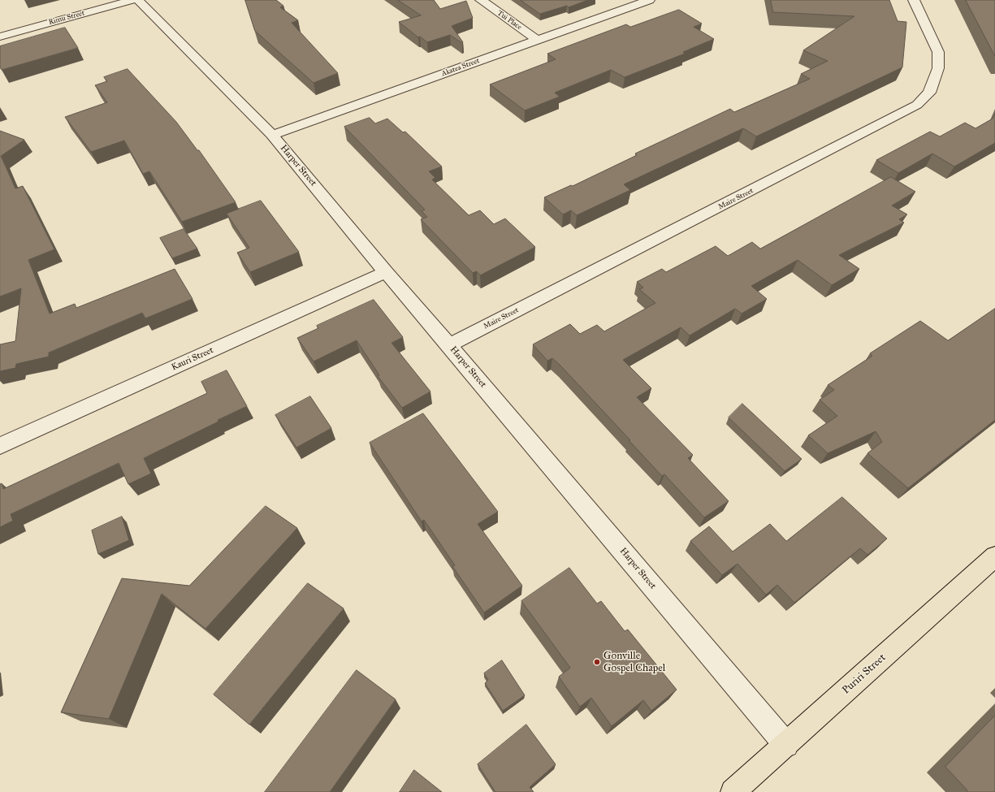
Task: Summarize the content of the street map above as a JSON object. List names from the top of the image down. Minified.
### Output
{"streets":{"main road":["Puriri Street"],"street":["Rimu Street","Tui Place","Akatea Street","Harper Street","Maire Street","Kauri Street"]},"crossings":[["Tui Place","Akatea Street"],["Akatea Street","Harper Street"],["Harper Street","Maire Street"],["Harper Street","Kauri Street"],["Harper Street","Puriri Street"]],"places":["Gonville Gospel Chapel"]}
